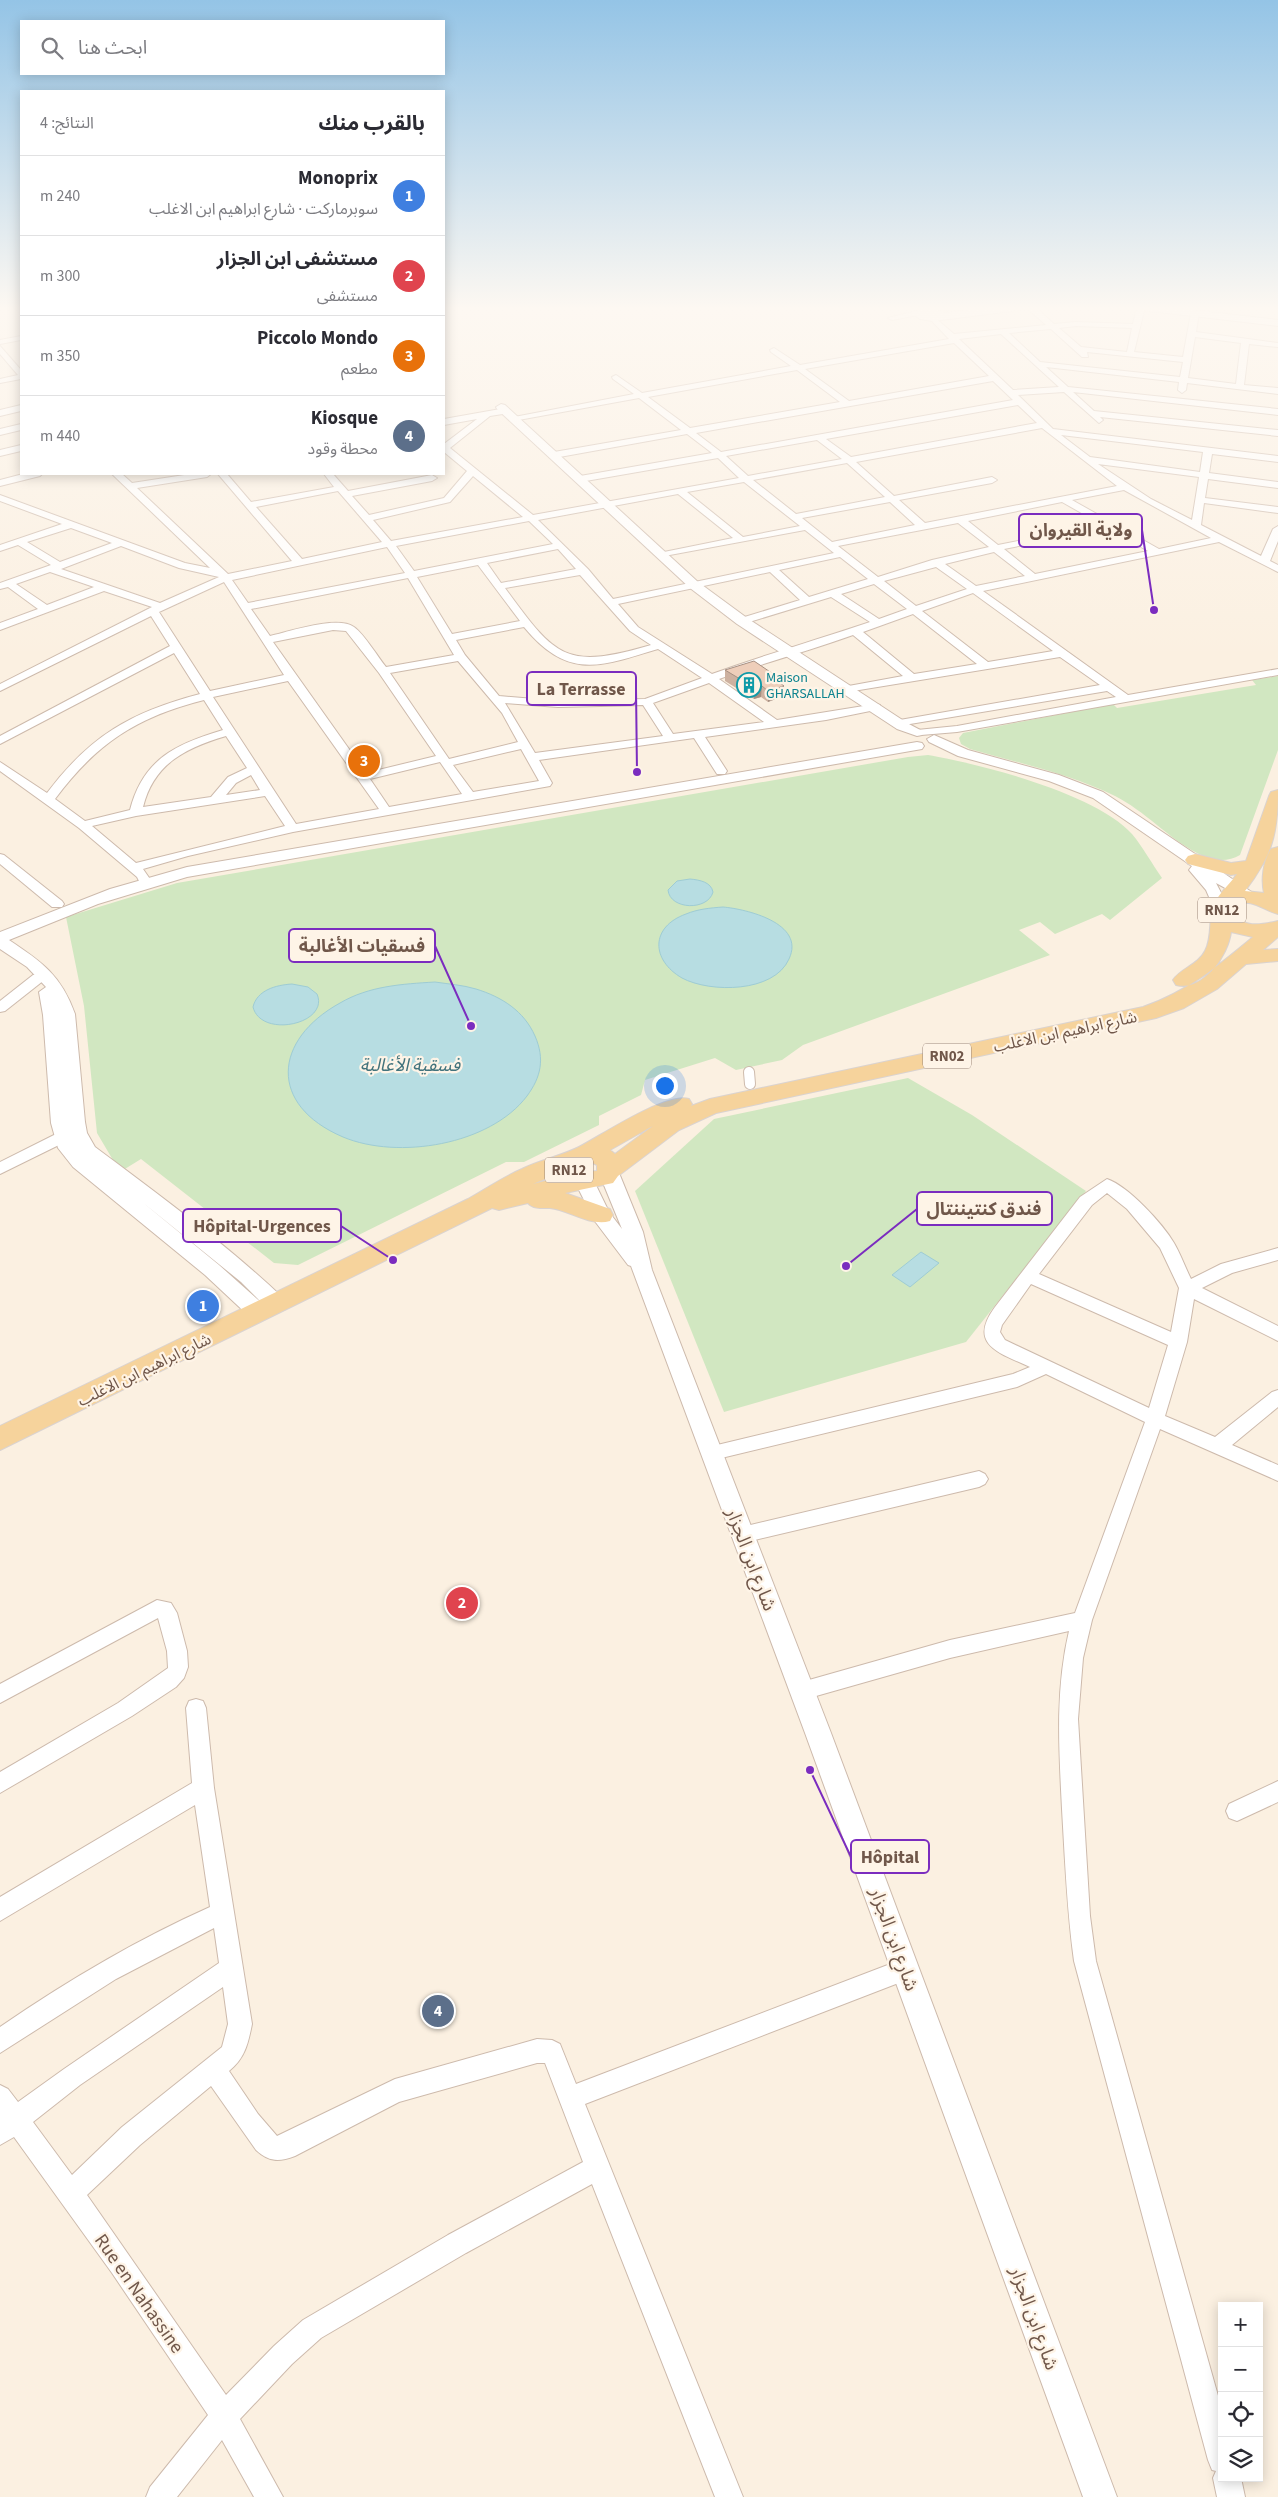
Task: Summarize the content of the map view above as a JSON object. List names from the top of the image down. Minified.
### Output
{"streets":{"main road":["RN12","شارع ابراهيم ابن الاغلب","RN02"],"street":["شارع ابن الجزار","Rue en Nahassine"]},"crossings":[["RN12","شارع ابراهيم ابن الاغلب"],["RN12","شارع ابن الجزار"],["شارع ابراهيم ابن الاغلب","شارع ابن الجزار"]],"water":["فسقية الأغالبة"],"places":{"other":["ولاية القيروان","La Terrasse","فسقيات الأغالبة","Hôpital-Urgences","فندق كنتيننتال","Hôpital"],"building":["Maison GHARSALLAH"]},"page":{"search":"ابحث هنا","heading":["بالقرب منك","النتائج: 4"],"list":[{"mark":"1","name":"Monoprix","note":"سوبرماركت · شارع ابراهيم ابن الاغلب","value":"240 m"},{"mark":"2","name":"مستشفى ابن الجزار","note":"مستشفى","value":"300 m"},{"mark":"3","name":"Piccolo Mondo","note":"مطعم","value":"350 m"},{"mark":"4","name":"Kiosque","note":"محطة وقود","value":"440 m"}],"pins":["3","1","2","4"],"map_buttons":["+","−"]}}
